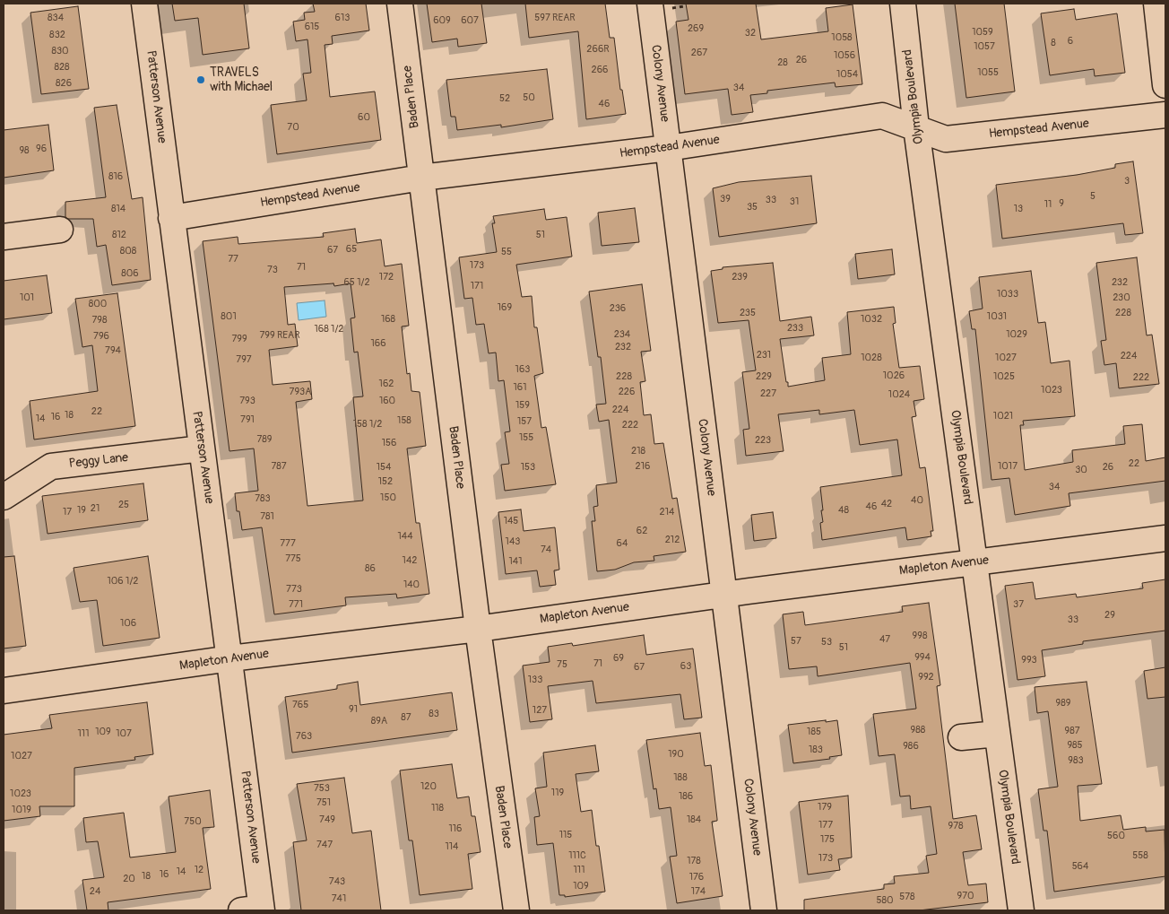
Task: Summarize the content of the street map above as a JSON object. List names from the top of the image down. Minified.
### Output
{"streets":{"street":["Colony Avenue","Patterson Avenue","Baden Place","Olympia Boulevard","Hempstead Avenue","Peggy Lane","Mapleton Avenue"]},"crossings":[["Colony Avenue","Hempstead Avenue"],["Colony Avenue","Mapleton Avenue"],["Patterson Avenue","Hempstead Avenue"],["Patterson Avenue","Peggy Lane"],["Patterson Avenue","Mapleton Avenue"],["Baden Place","Hempstead Avenue"],["Baden Place","Mapleton Avenue"],["Olympia Boulevard","Hempstead Avenue"],["Olympia Boulevard","Mapleton Avenue"]],"places":["TRAVELS with Michael"],"house_numbers":["834","613","597 REAR","609","607","615","269","1059","32","832","1058","6","8","1057","266R","830","267","1056","26","28","828","266","1055","1054","826","34","50","52","46","60","70","96","98","816","3","5","39","33","31","9","11","35","814","13","812","51","65","67","808","55","77","173","71","73","806","172","239","65 1/2","232","171","1033","101","230","800","169","236","235","228","801","1031","168","1032","798","233","168 1/2","234","1029","799 REAR","796","799","166","232","794","231","224","1028","1027","797","163","1026","228","229","1025","222","162","161","1023","793A","226","227","1024","793","160","159","224","22","18","1021","16","14","791","158","157","158 1/2","222","155","789","223","156","218","22","787","216","1017","154","153","26","30","152","34","150","783","40","42","25","46","21","19","48","17","214","781","145","62","144","212","143","777","64","74","775","142","141","86","106 1/2","140","773","771","37","29","33","106","998","47","57","53","51","994","69","993","71","75","63","67","992","133","989","765","91","127","83","87","89A","988","987","109","185","111","107","763","985","986","183","190","1027","983","188","120","753","119","1023","186","751","179","118","1019","749","184","750","177","978","116","115","560","175","747","114","111C","558","173","178","564","12","111","14","16","18","176","20","743","109","24","174","970","578","741","580"]}
